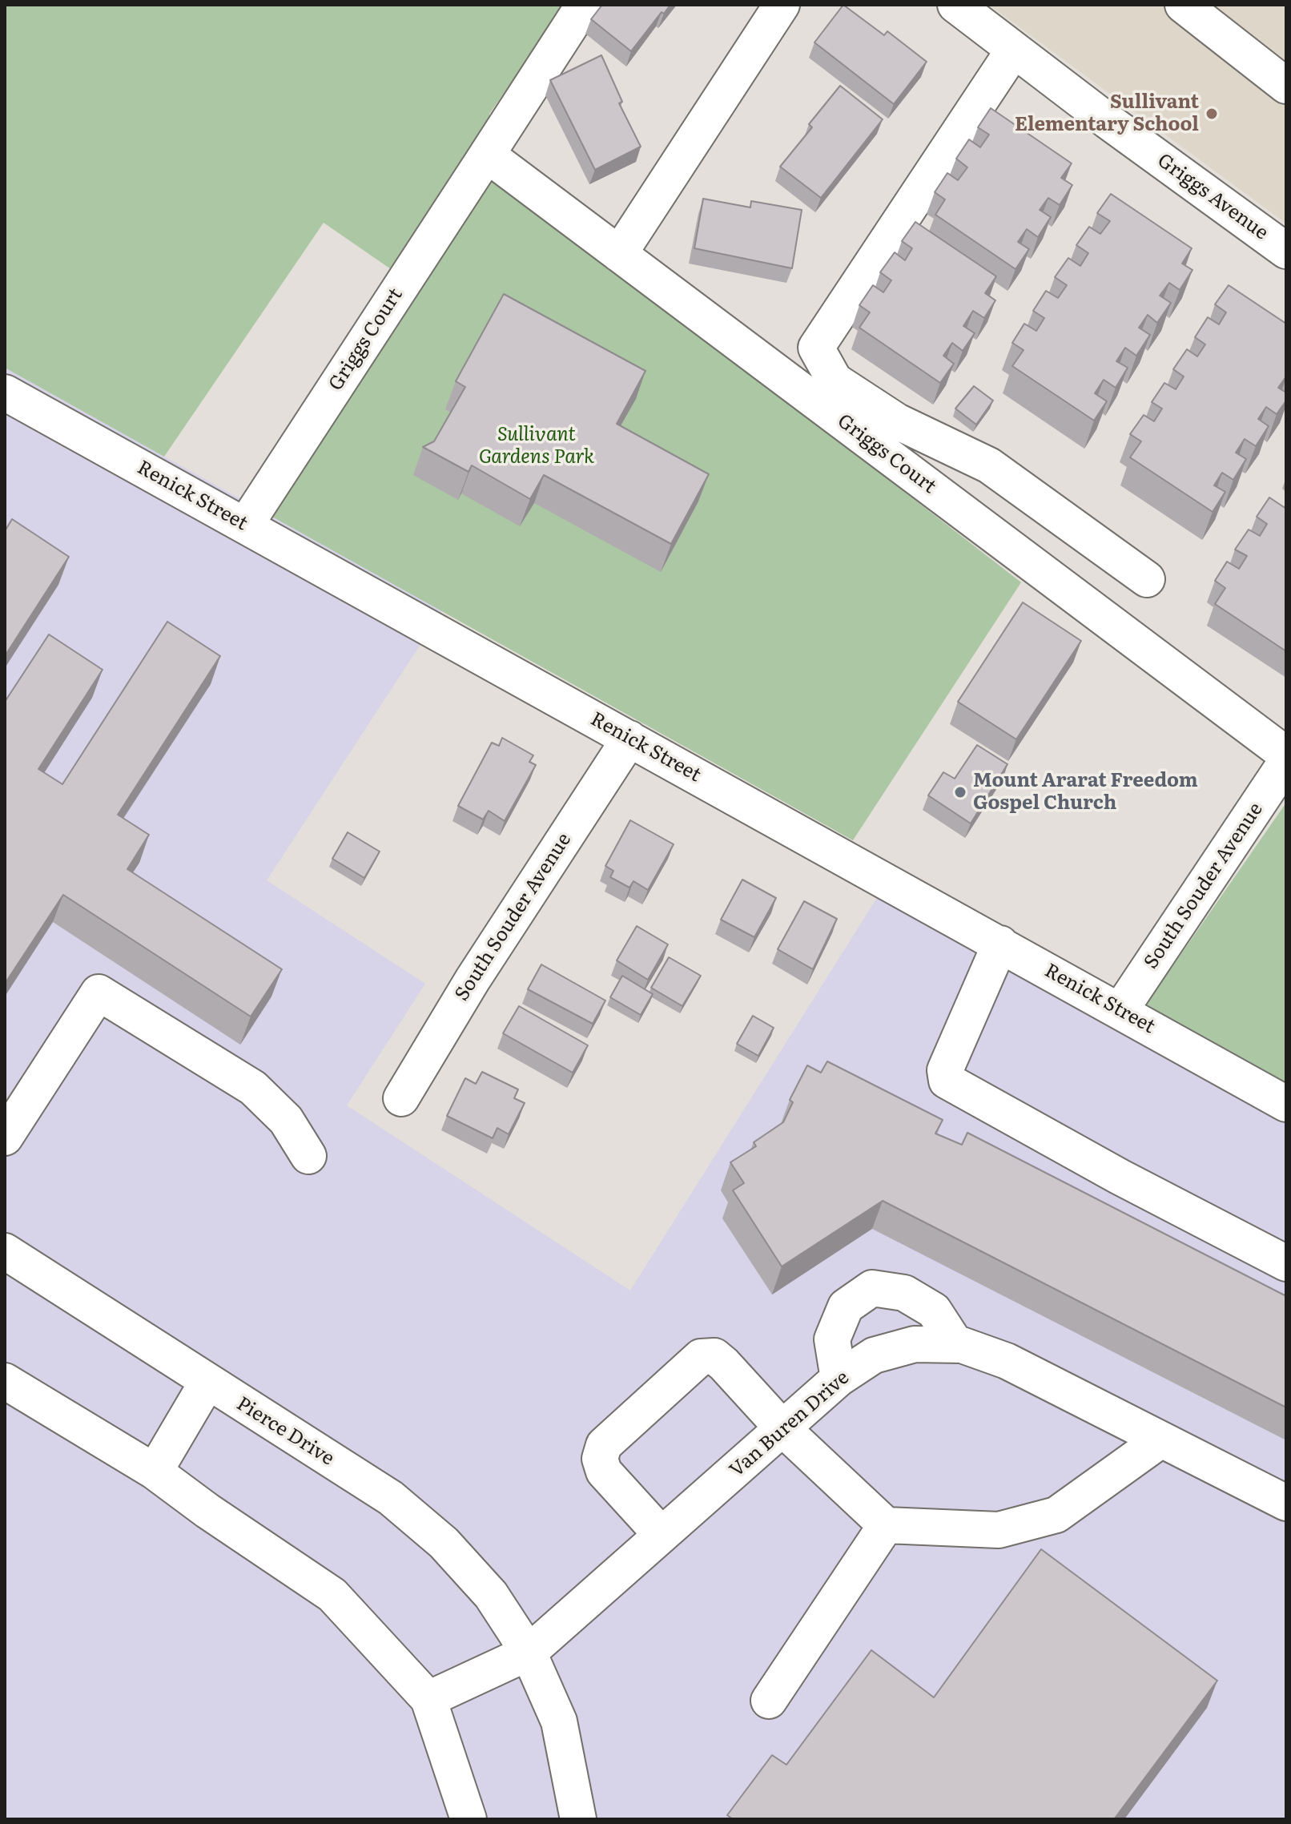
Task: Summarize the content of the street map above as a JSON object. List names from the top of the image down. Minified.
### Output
{"streets":{"street":["Griggs Avenue","Griggs Court","Renick Street","South Souder Avenue","Van Buren Drive","Pierce Drive"]},"crossings":[["Griggs Court","Renick Street"],["Renick Street","South Souder Avenue"],["Van Buren Drive","Pierce Drive"]],"parks":["Sullivant Gardens Park"],"places":["Sullivant Elementary School","Mount Ararat Freedom Gospel Church"]}
